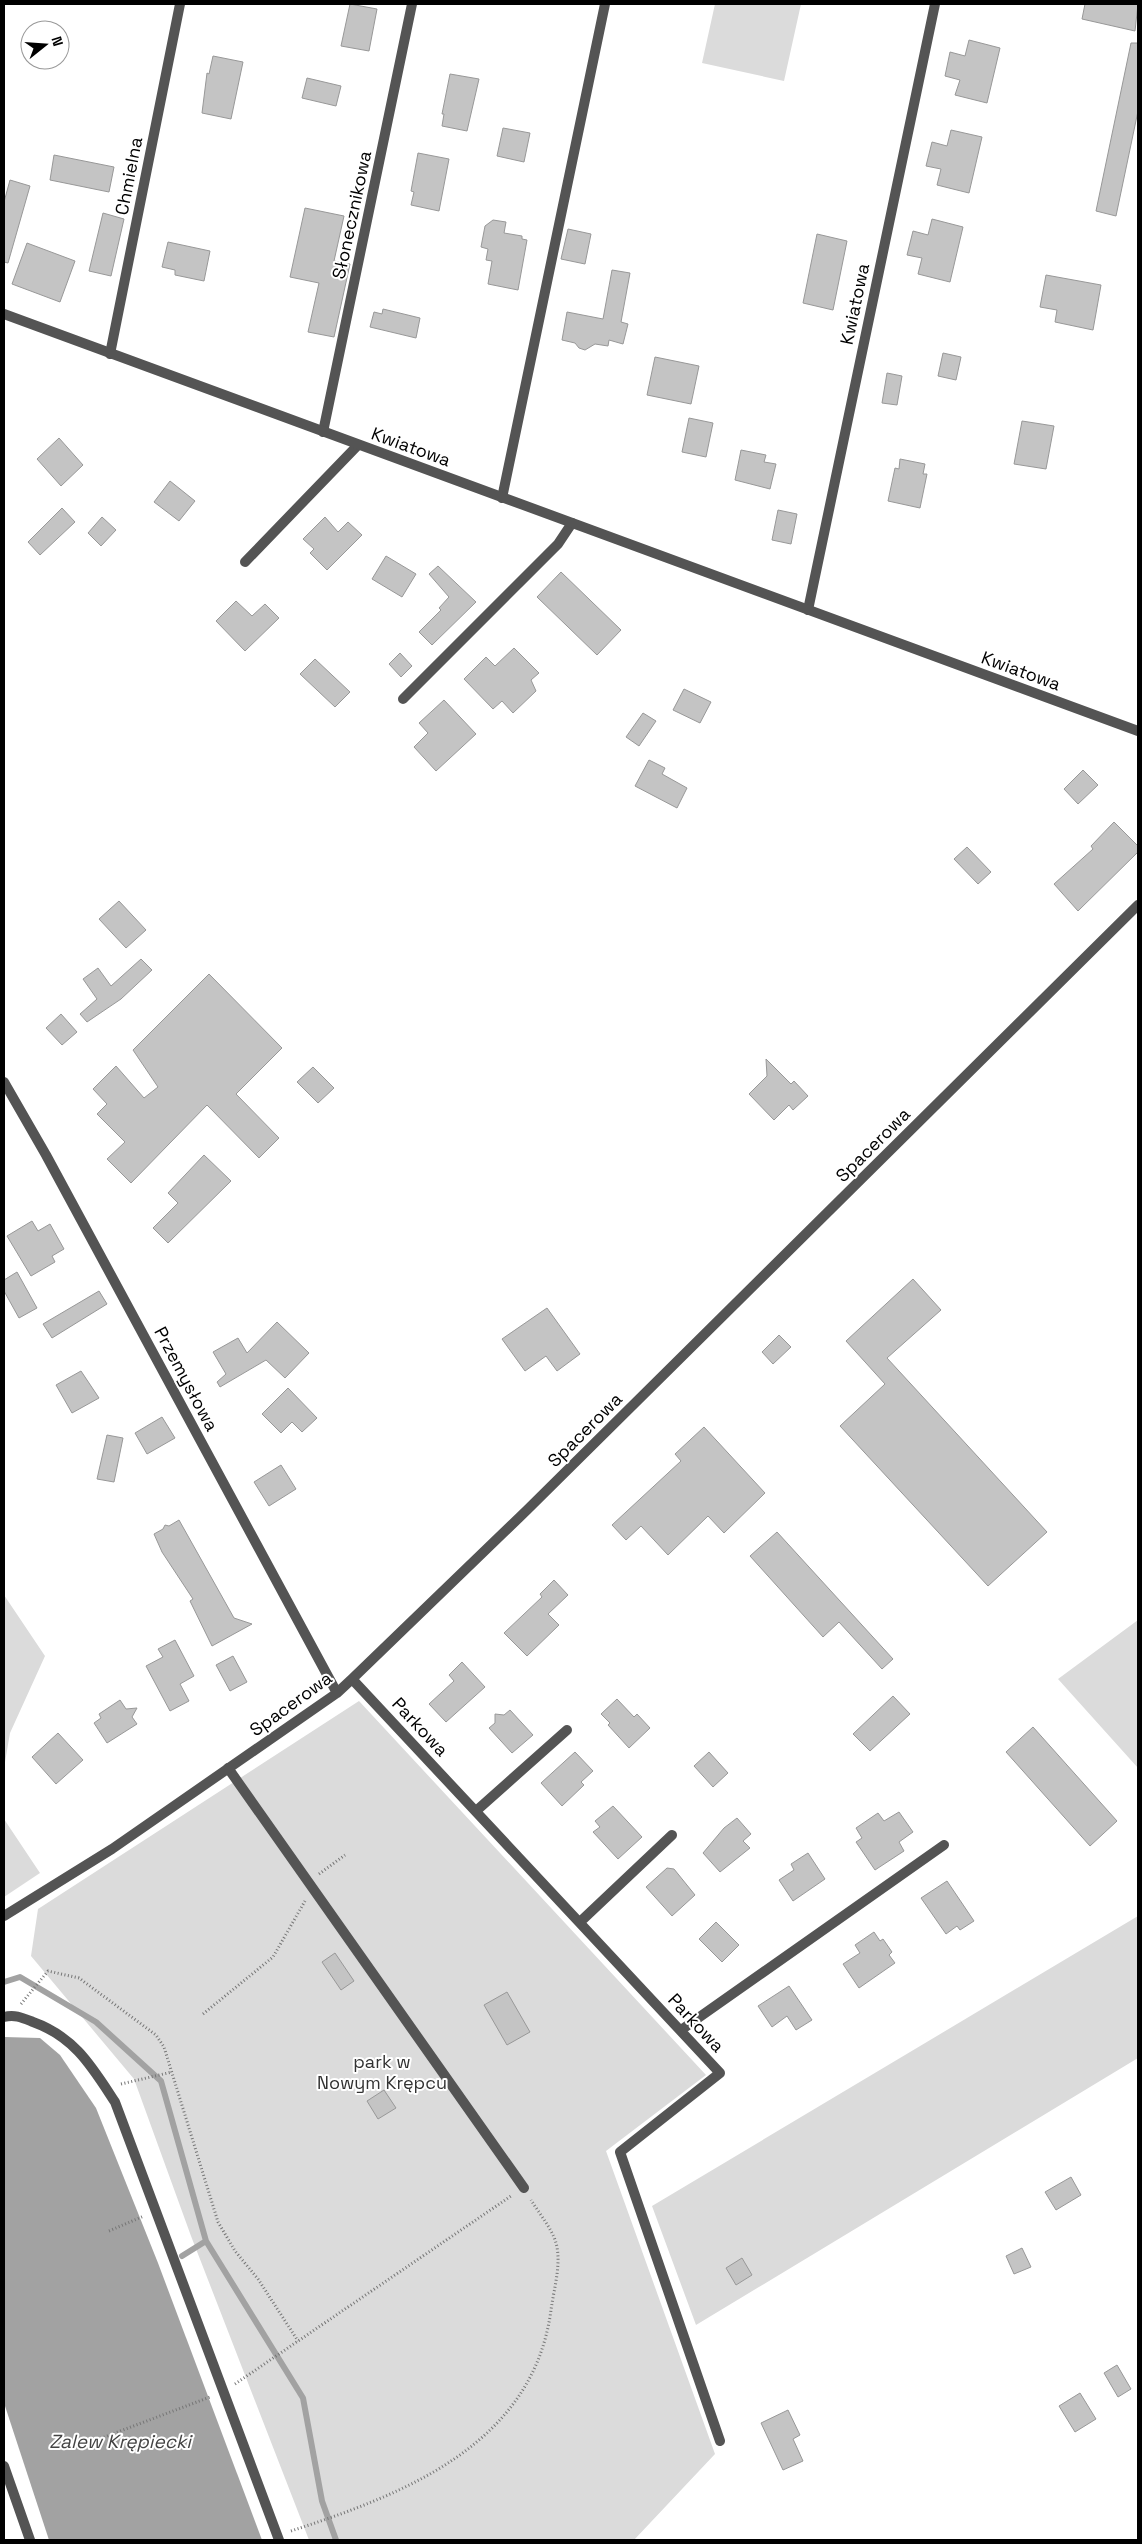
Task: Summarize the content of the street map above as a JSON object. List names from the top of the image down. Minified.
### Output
{"streets":{"street":["Chmielna","Słonecznikowa","Kwiatowa","Spacerowa","Przemysłowa","Parkowa"]},"crossings":[["Chmielna","Kwiatowa"],["Słonecznikowa","Kwiatowa"],["Spacerowa","Przemysłowa"],["Spacerowa","Parkowa"]],"water":["Zalew Krępiecki"],"parks":["park w Nowym Krępcu"],"north":"right"}
